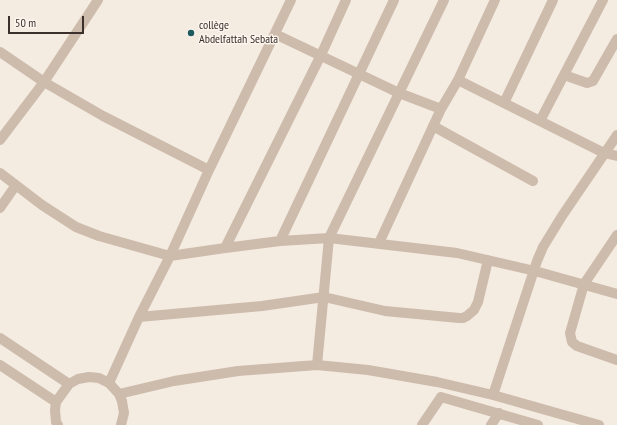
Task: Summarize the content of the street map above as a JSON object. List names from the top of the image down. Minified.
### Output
{"places":["collège Abdelfattah Sebata"],"scale_bar":"50 m"}
